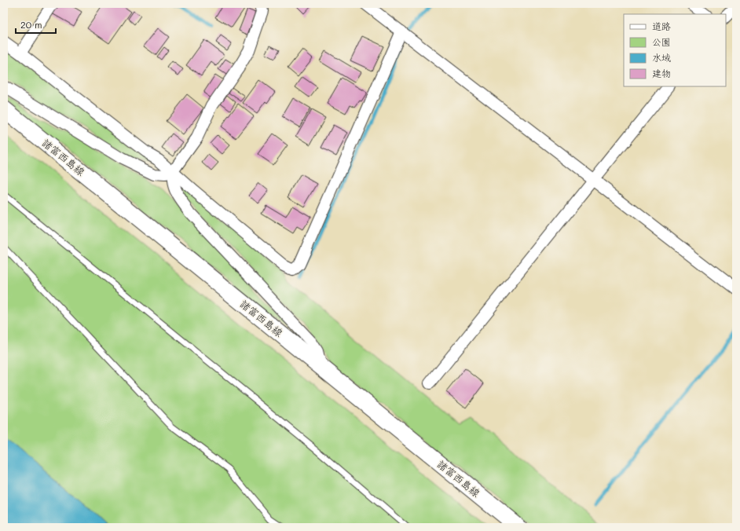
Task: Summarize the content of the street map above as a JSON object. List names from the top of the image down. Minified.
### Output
{"streets":{"main road":["諸富西島線"]},"legend":["道路","公園","水域","建物"],"scale_bar":"20 m"}
